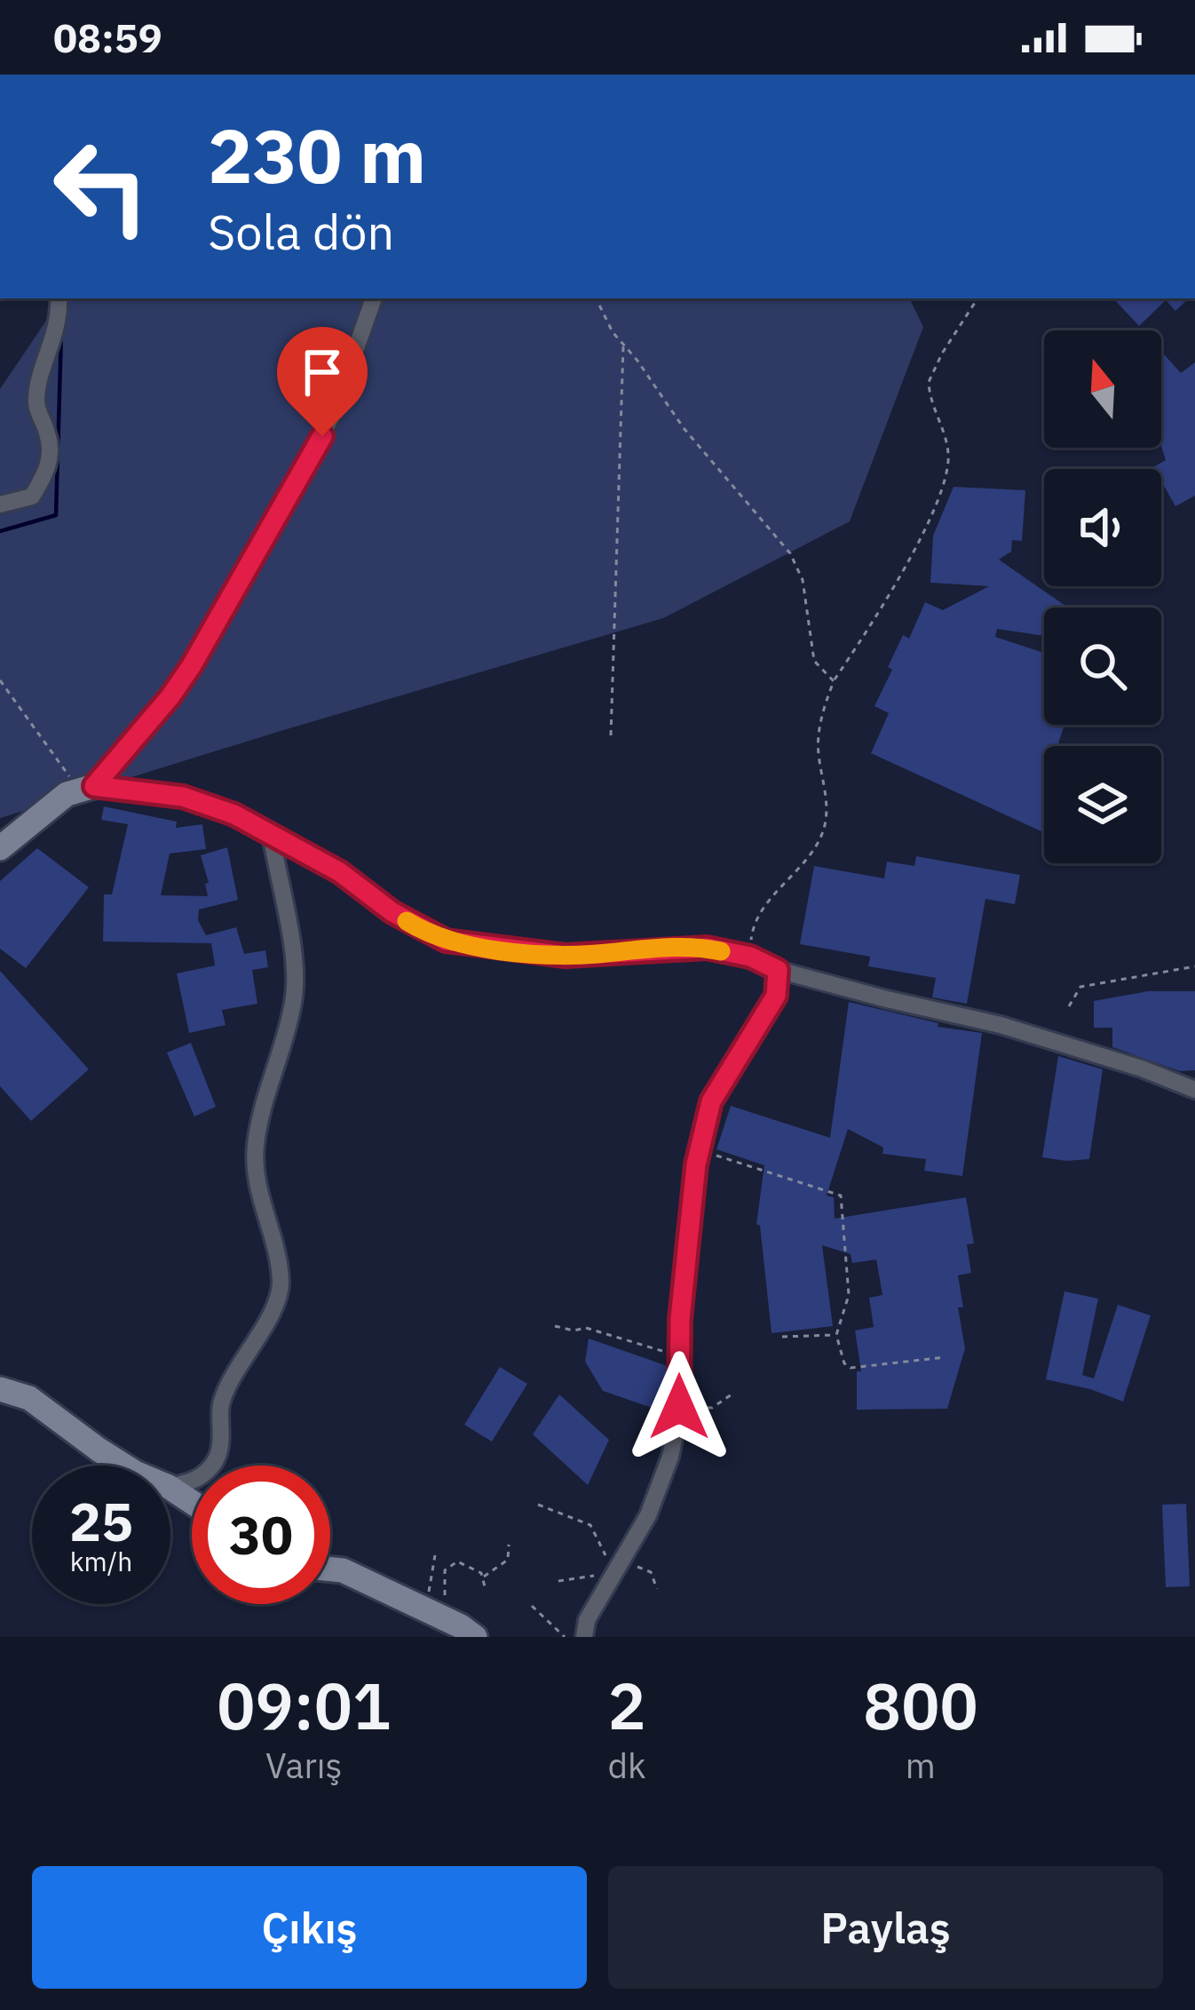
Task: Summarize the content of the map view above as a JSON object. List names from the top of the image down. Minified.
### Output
{"north":"top","page":{"status":"08:59","turn":["230 m","Sola dön"],"speed":"25 km/h","limit":"30","eta":["09:01","Varış","2","dk","800","m"],"buttons":["Çıkış","Paylaş"]}}
